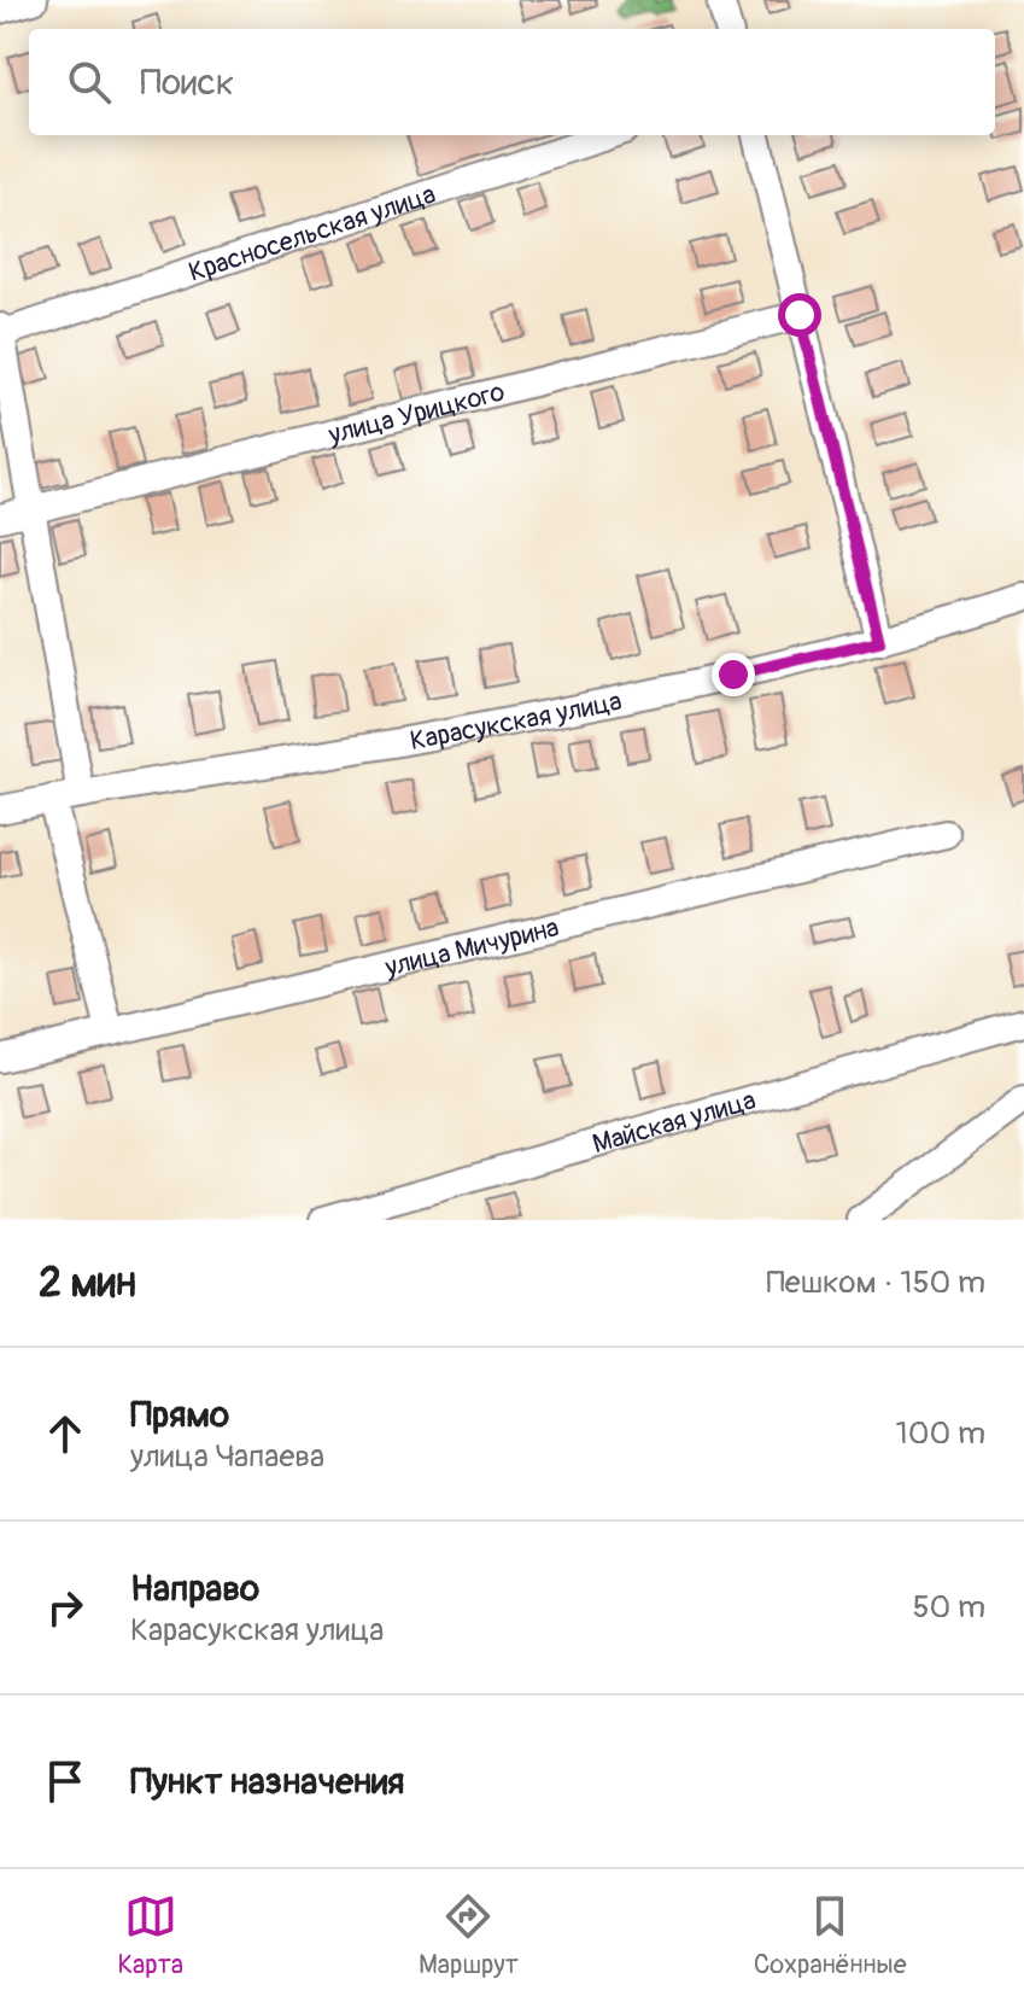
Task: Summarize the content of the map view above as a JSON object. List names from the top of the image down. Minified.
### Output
{"streets":{"street":["Красносельская улица","улица Урицкого","Карасукская улица","улица Мичурина","Майская улица"]},"page":{"search":"Поиск","heading":["2 мин","Пешком · 150 m"],"list":[["Прямо","улица Чапаева","100 m"],["Направо","Карасукская улица","50 m"],"Пункт назначения"],"nav":["Карта","Маршрут","Сохранённые"]}}
